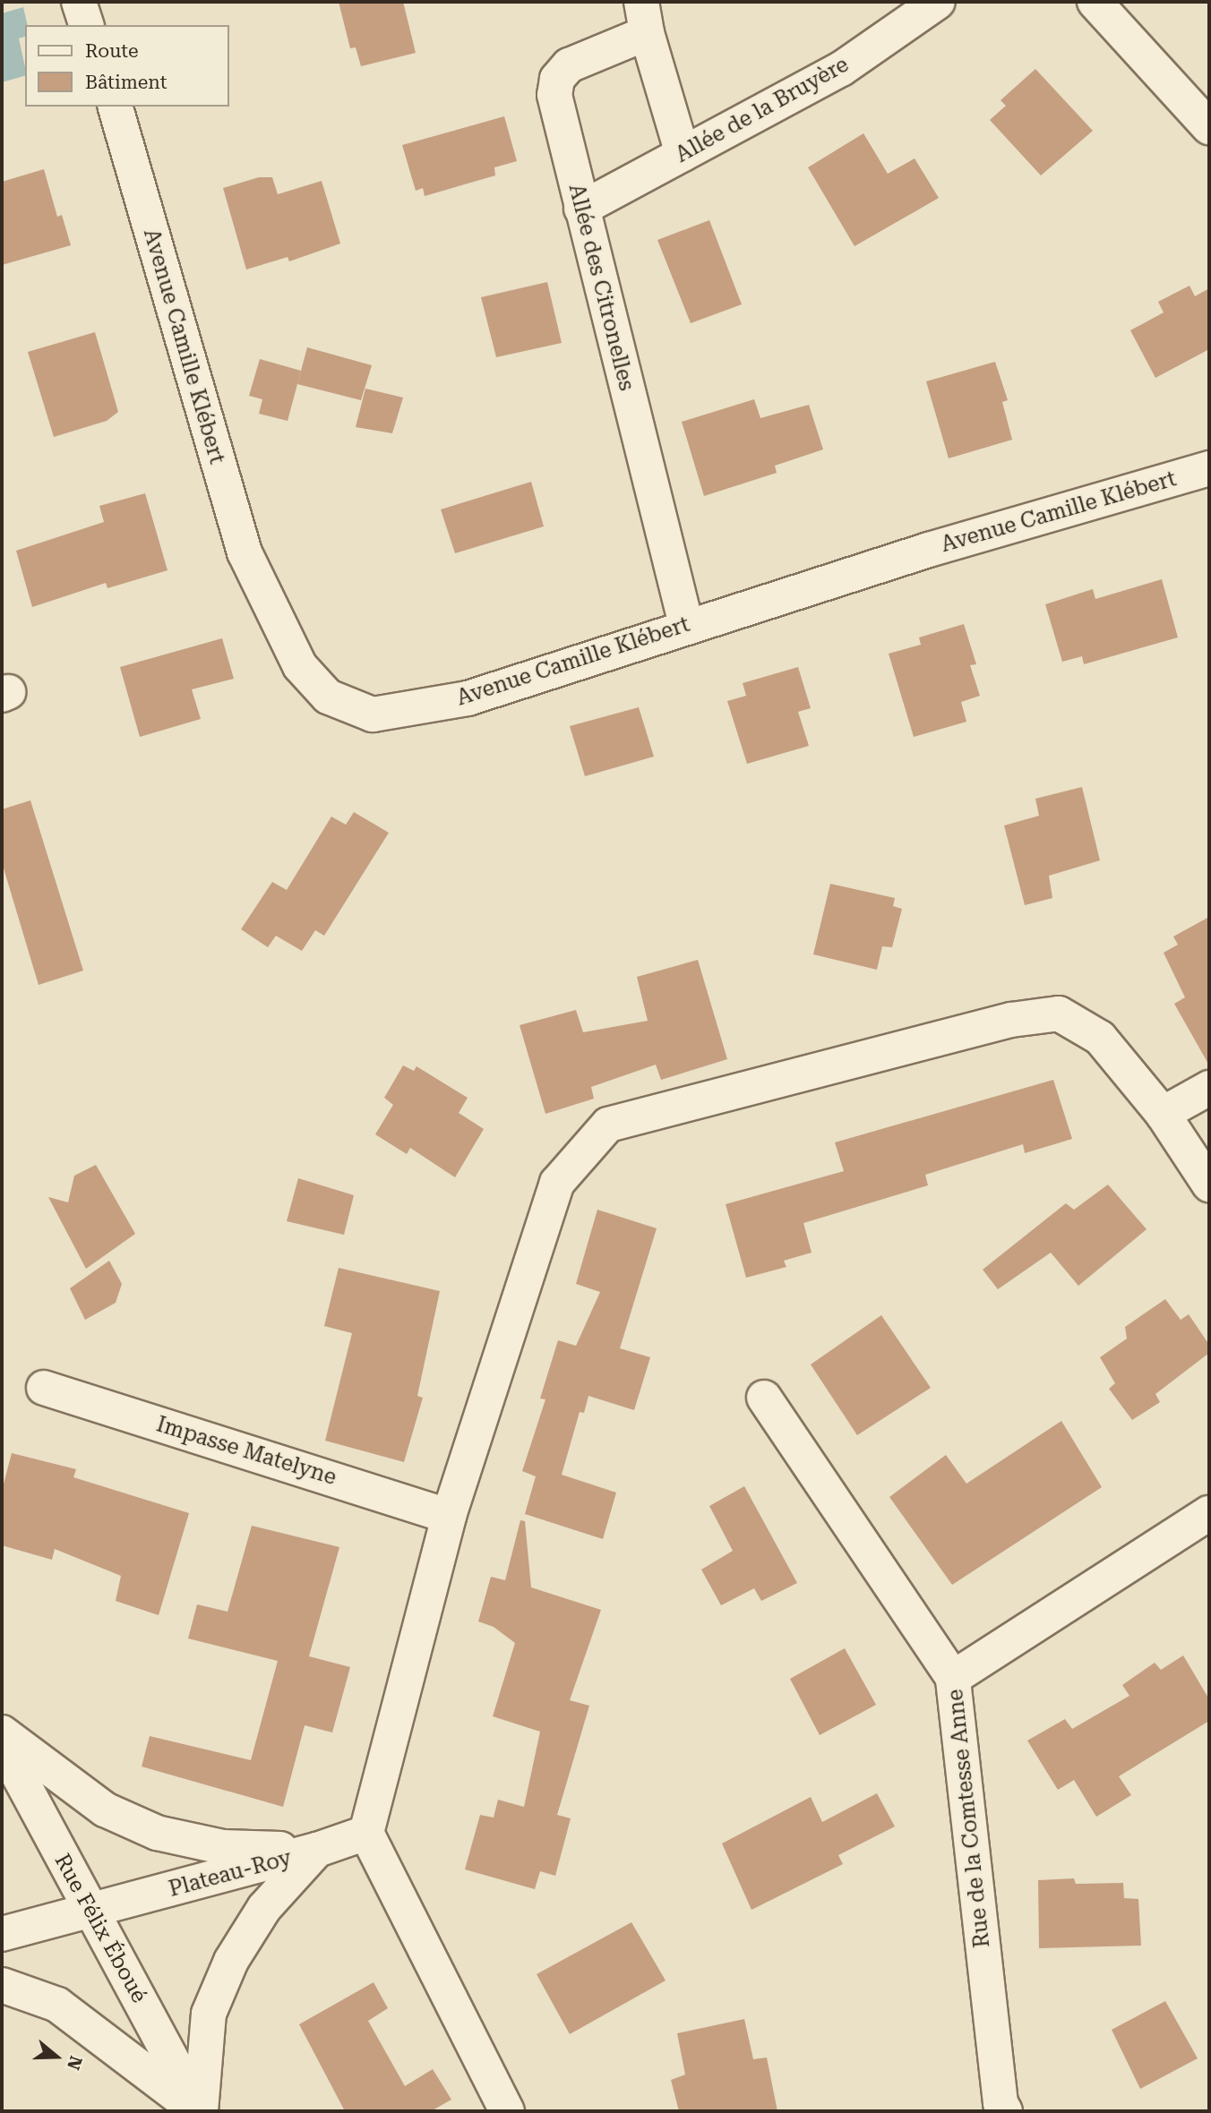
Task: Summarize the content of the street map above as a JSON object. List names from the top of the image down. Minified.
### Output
{"streets":{"street":["Allée de la Bruyère","Allée des Citronelles","Avenue Camille Klébert","Impasse Matelyne","Rue de la Comtesse Anne","Plateau-Roy","Rue Félix Éboué"]},"crossings":[["Allée de la Bruyère","Allée des Citronelles"],["Allée des Citronelles","Avenue Camille Klébert"],["Plateau-Roy","Rue Félix Éboué"]],"legend":["Route","Bâtiment"],"north":"right"}
